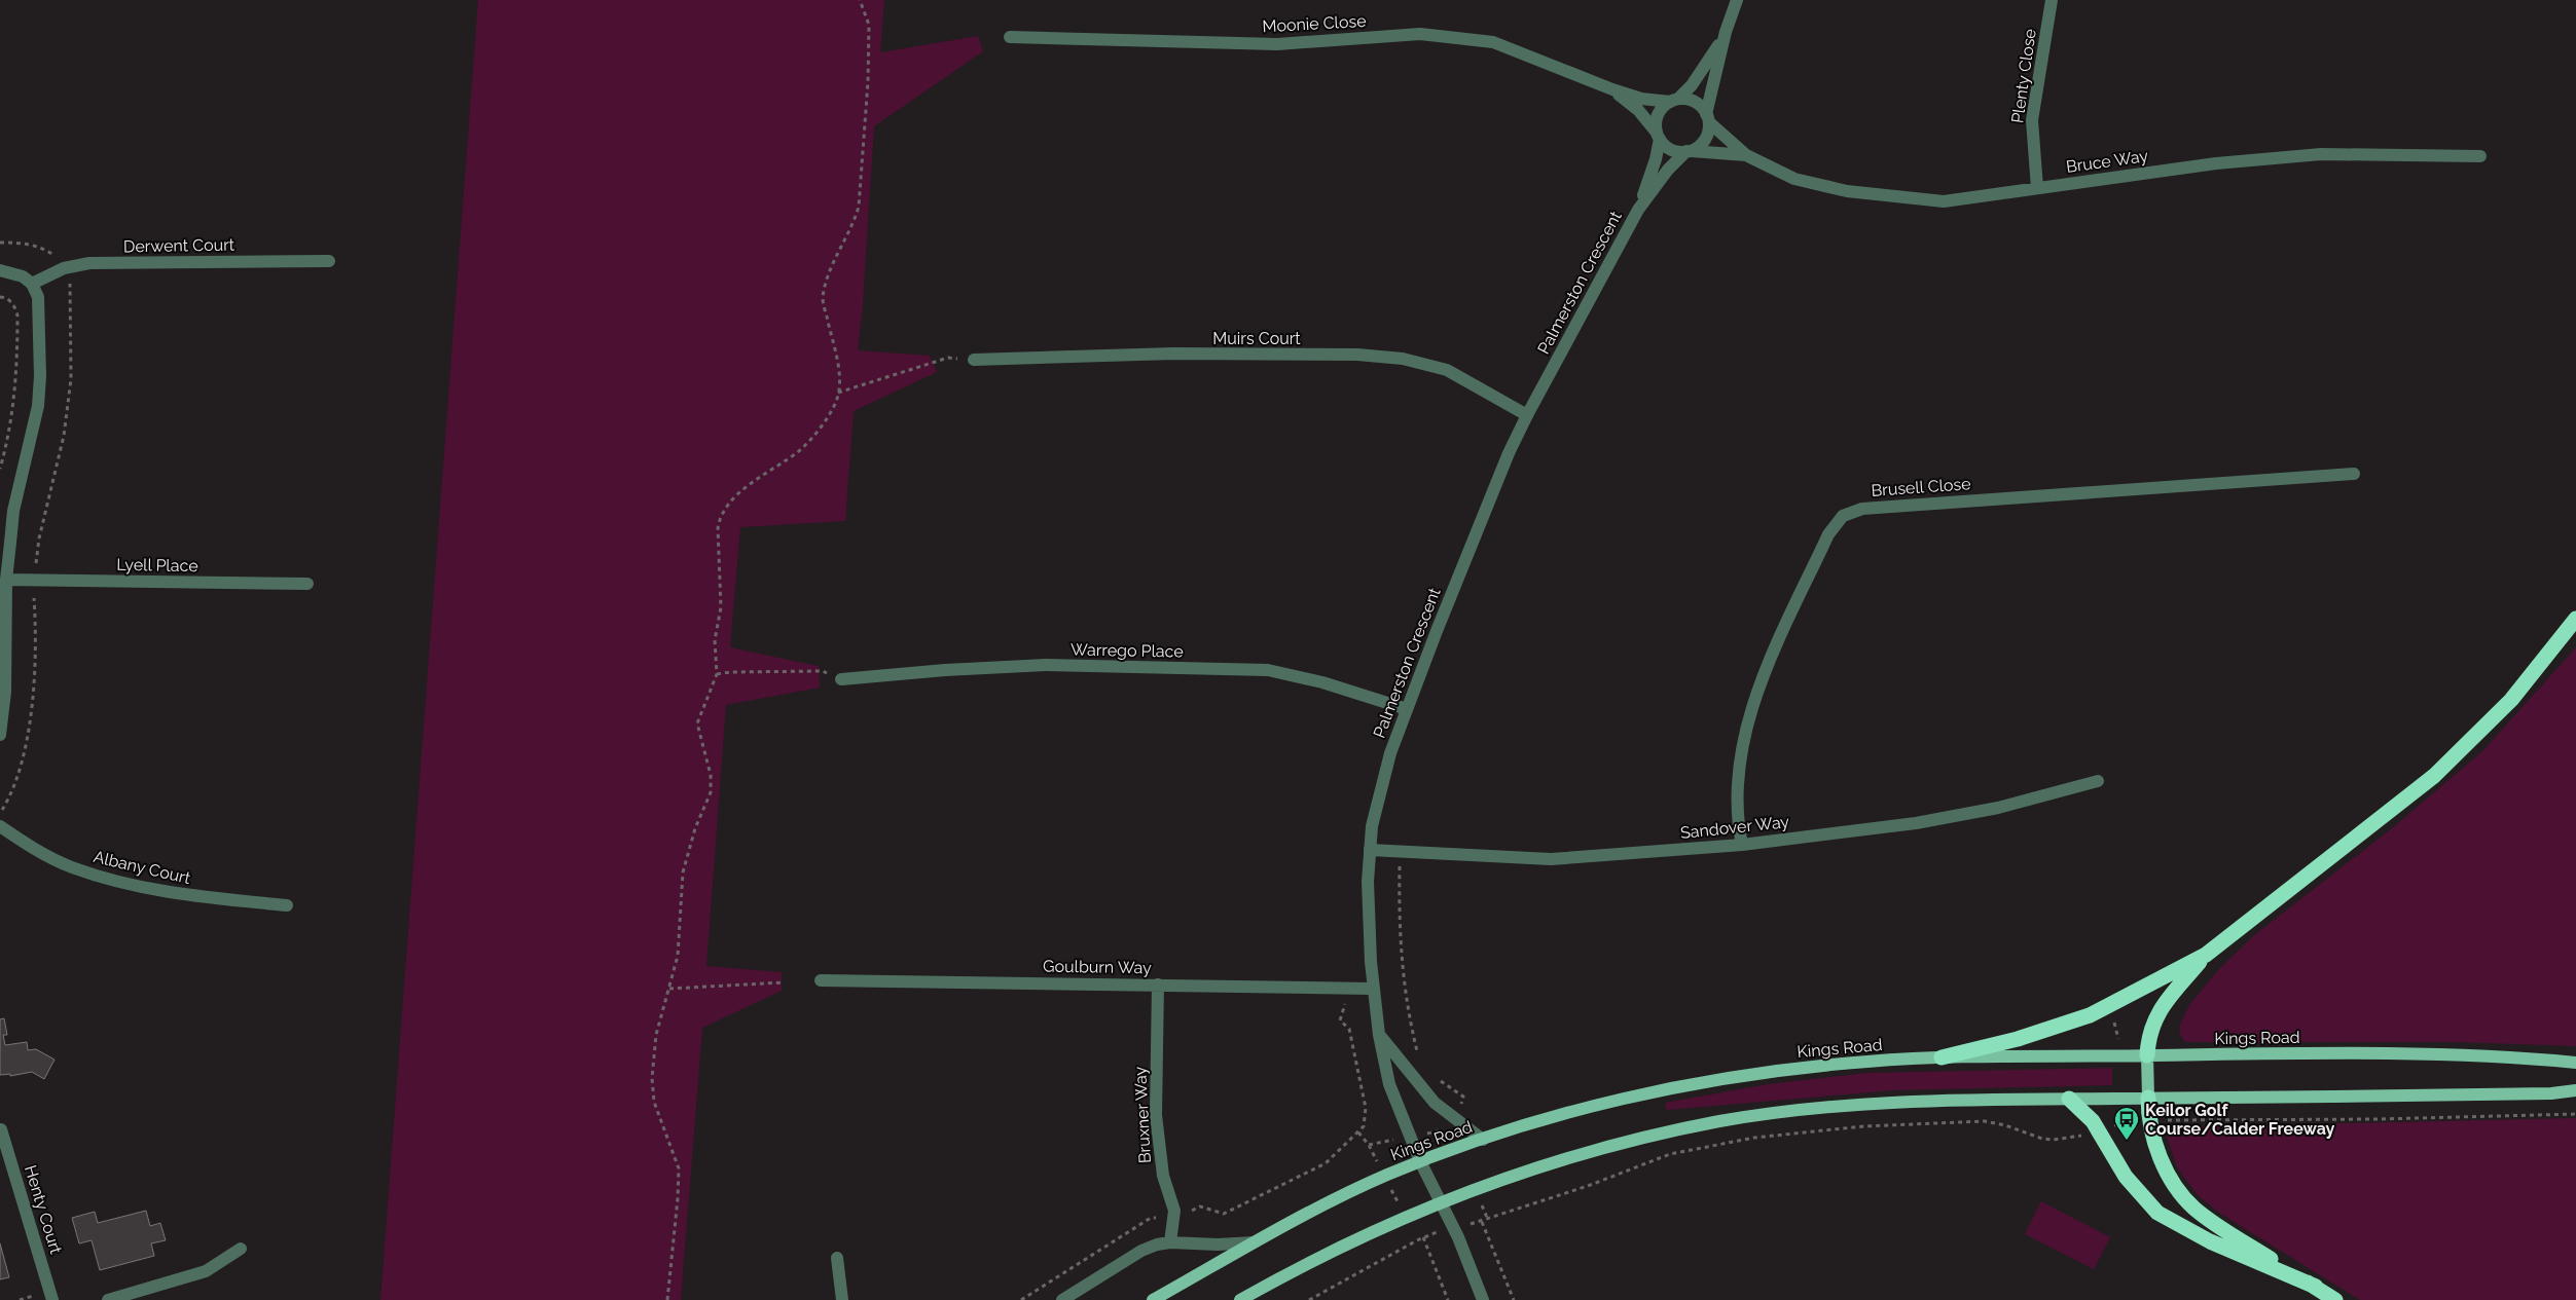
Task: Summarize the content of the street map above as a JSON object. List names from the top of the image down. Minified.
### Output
{"streets":{"main road":["Kings Road"],"street":["Moonie Close","Plenty Close","Bruce Way","Derwent Court","Palmerston Crescent","Muirs Court","Brusell Close","Lyell Place","Warrego Place","Sandover Way","Albany Court","Goulburn Way","Bruxner Way","Henty Court"]},"crossings":[["Moonie Close","Bruce Way"],["Moonie Close","Palmerston Crescent"],["Plenty Close","Bruce Way"],["Bruce Way","Palmerston Crescent"],["Palmerston Crescent","Muirs Court"],["Palmerston Crescent","Warrego Place"],["Palmerston Crescent","Sandover Way"],["Palmerston Crescent","Goulburn Way"],["Palmerston Crescent","Kings Road"],["Brusell Close","Sandover Way"],["Goulburn Way","Bruxner Way"]],"places":{"bus stop":["Keilor Golf Course/Calder Freeway"]}}
